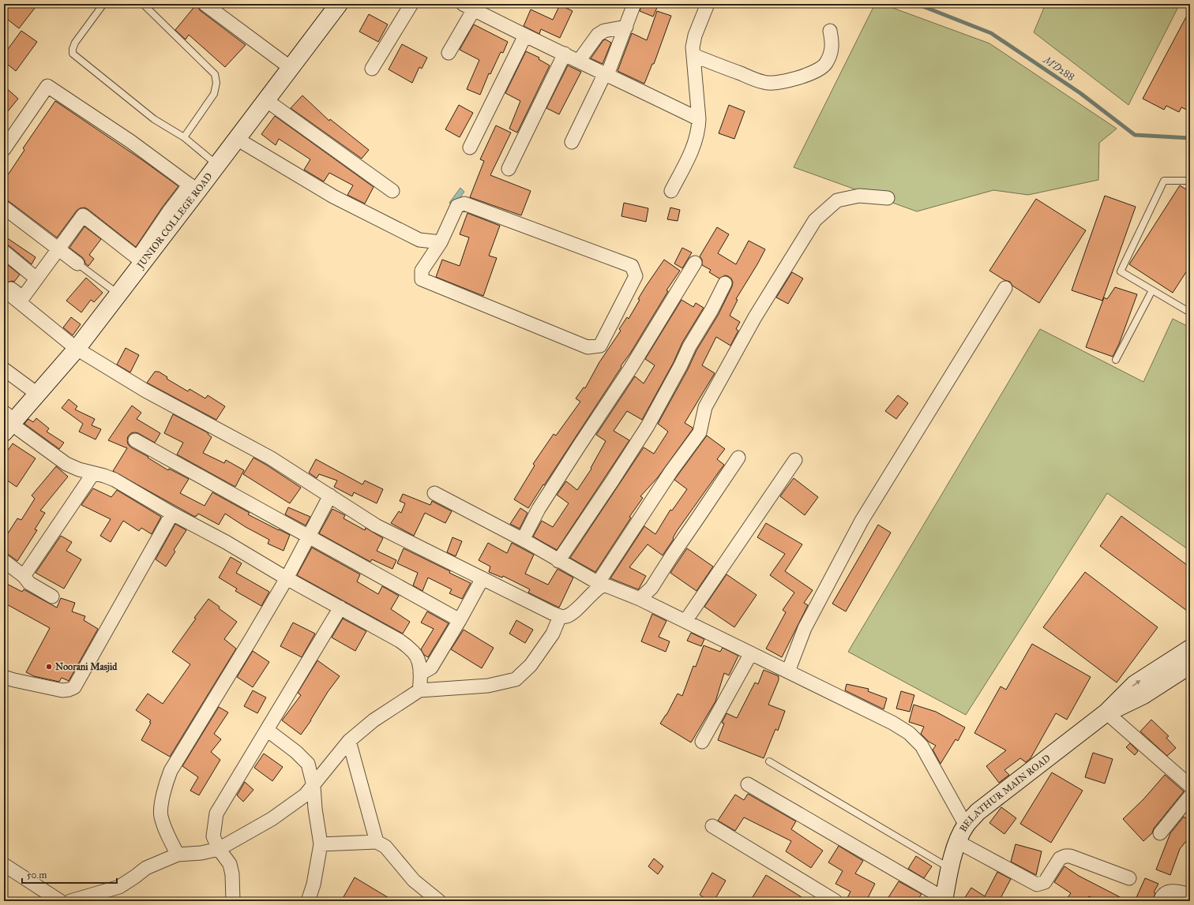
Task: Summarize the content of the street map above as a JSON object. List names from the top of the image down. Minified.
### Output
{"streets":{"street":["JUNIOR COLLEGE ROAD","BELATHUR MAIN ROAD"]},"water":["MD288"],"places":["Noorani Masjid"],"scale_bar":"50 m"}
